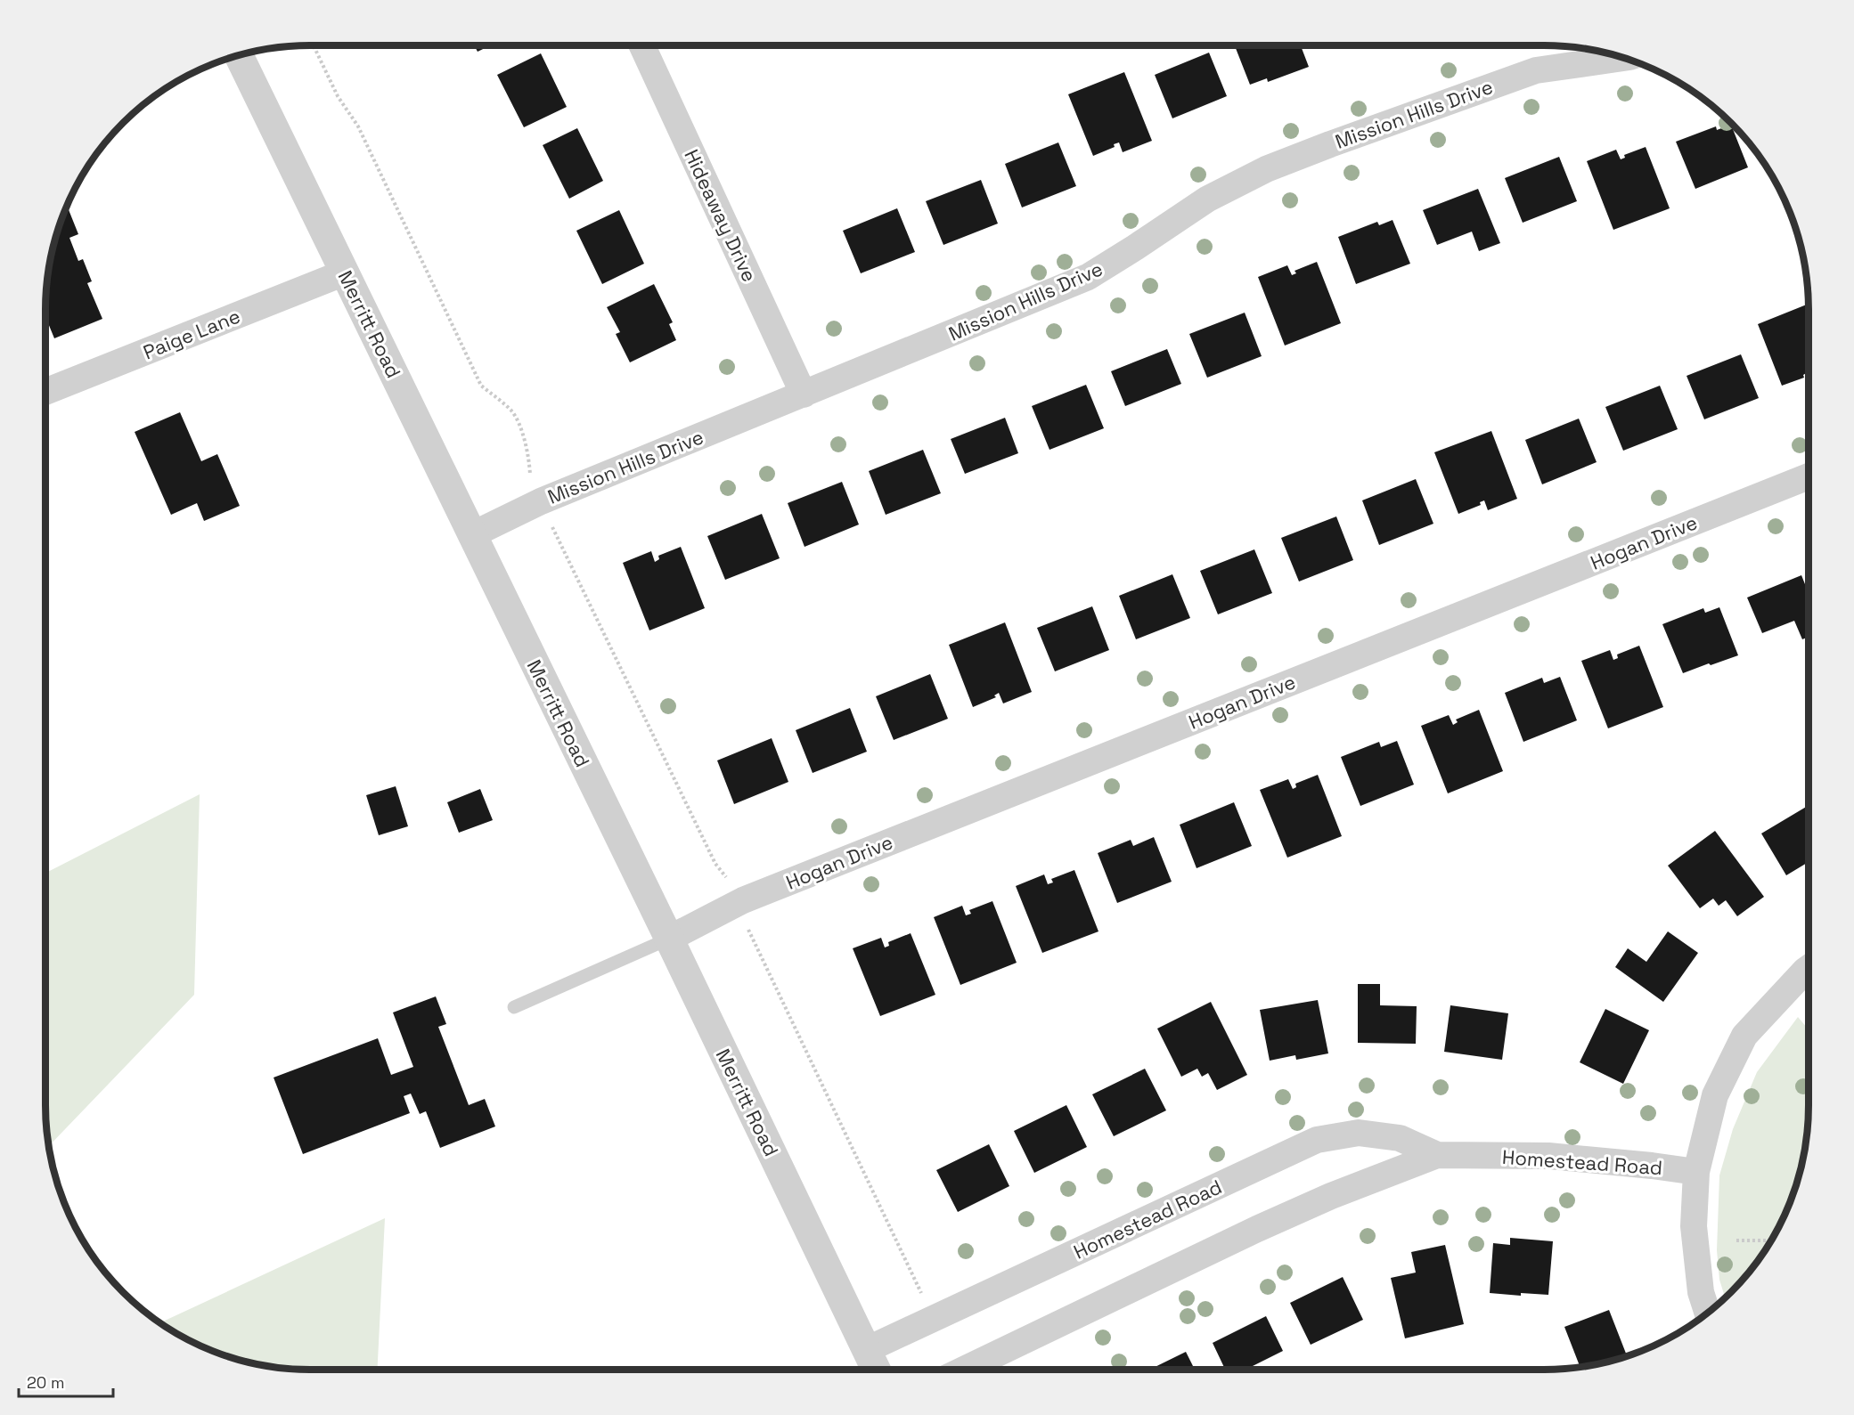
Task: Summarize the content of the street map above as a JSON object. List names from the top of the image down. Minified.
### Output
{"streets":{"street":["Mission Hills Drive","Hideaway Drive","Merritt Road","Paige Lane","Hogan Drive","Homestead Road"]},"crossings":[["Mission Hills Drive","Hideaway Drive"],["Mission Hills Drive","Merritt Road"],["Merritt Road","Paige Lane"],["Merritt Road","Hogan Drive"],["Merritt Road","Homestead Road"]],"scale_bar":"20 m"}
